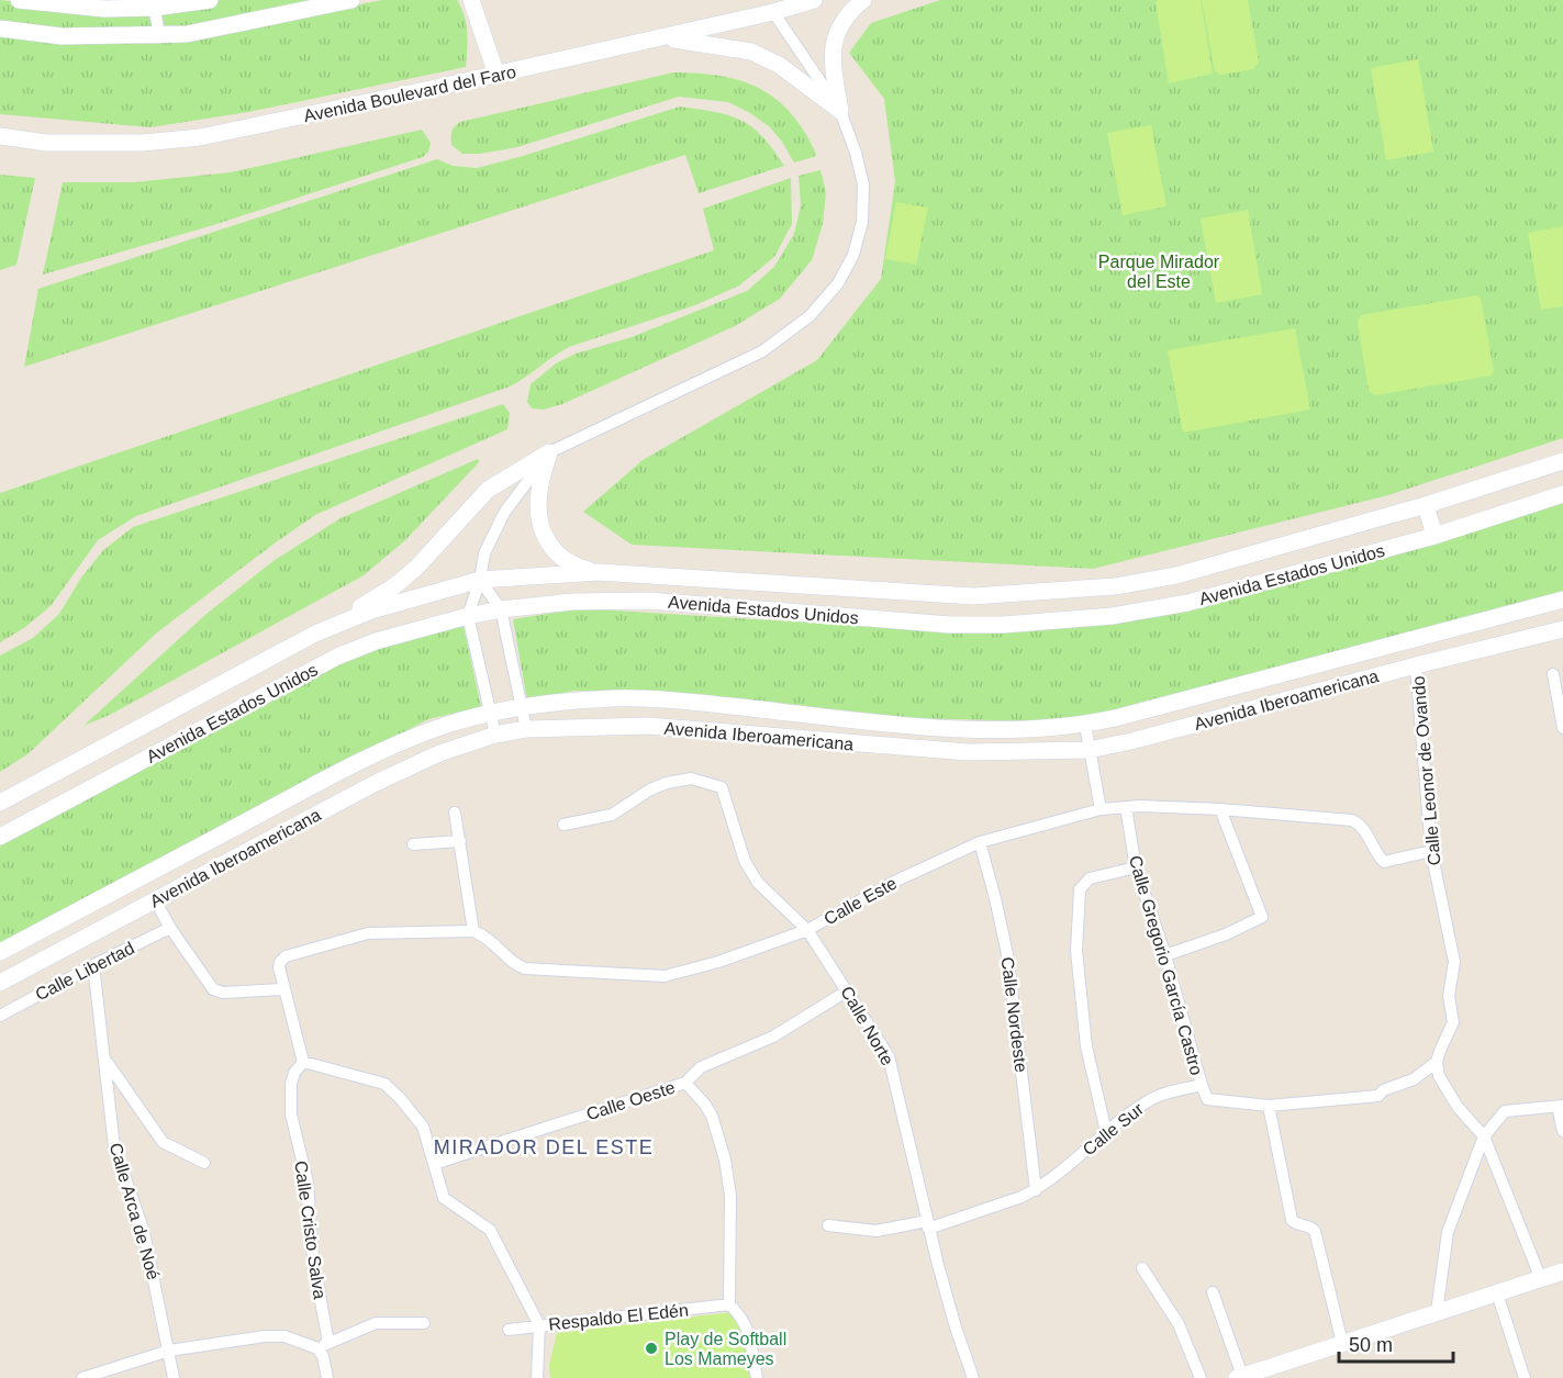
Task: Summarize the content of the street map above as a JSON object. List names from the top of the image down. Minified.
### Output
{"streets":{"street":["Avenida Boulevard del Faro","Avenida Estados Unidos","Avenida Iberoamericana","Calle Leonor de Ovando","Calle Este","Calle Gregorio García Castro","Calle Libertad","Calle Nordeste","Calle Norte","Calle Oeste","Calle Sur","Calle Arca de Noé","Calle Cristo Salva","Respaldo El Edén"]},"crossings":[["Avenida Iberoamericana","Calle Leonor de Ovando"],["Calle Leonor de Ovando","Calle Este"],["Calle Este","Calle Gregorio García Castro"],["Calle Este","Calle Nordeste"],["Calle Este","Calle Norte"],["Calle Gregorio García Castro","Calle Sur"],["Calle Libertad","Calle Arca de Noé"],["Calle Nordeste","Calle Sur"],["Calle Norte","Calle Oeste"],["Calle Norte","Calle Sur"]],"districts":["MIRADOR DEL ESTE"],"parks":["Parque Mirador del Este"],"places":["Play de Softball Los Mameyes"],"scale_bar":"50 m"}
